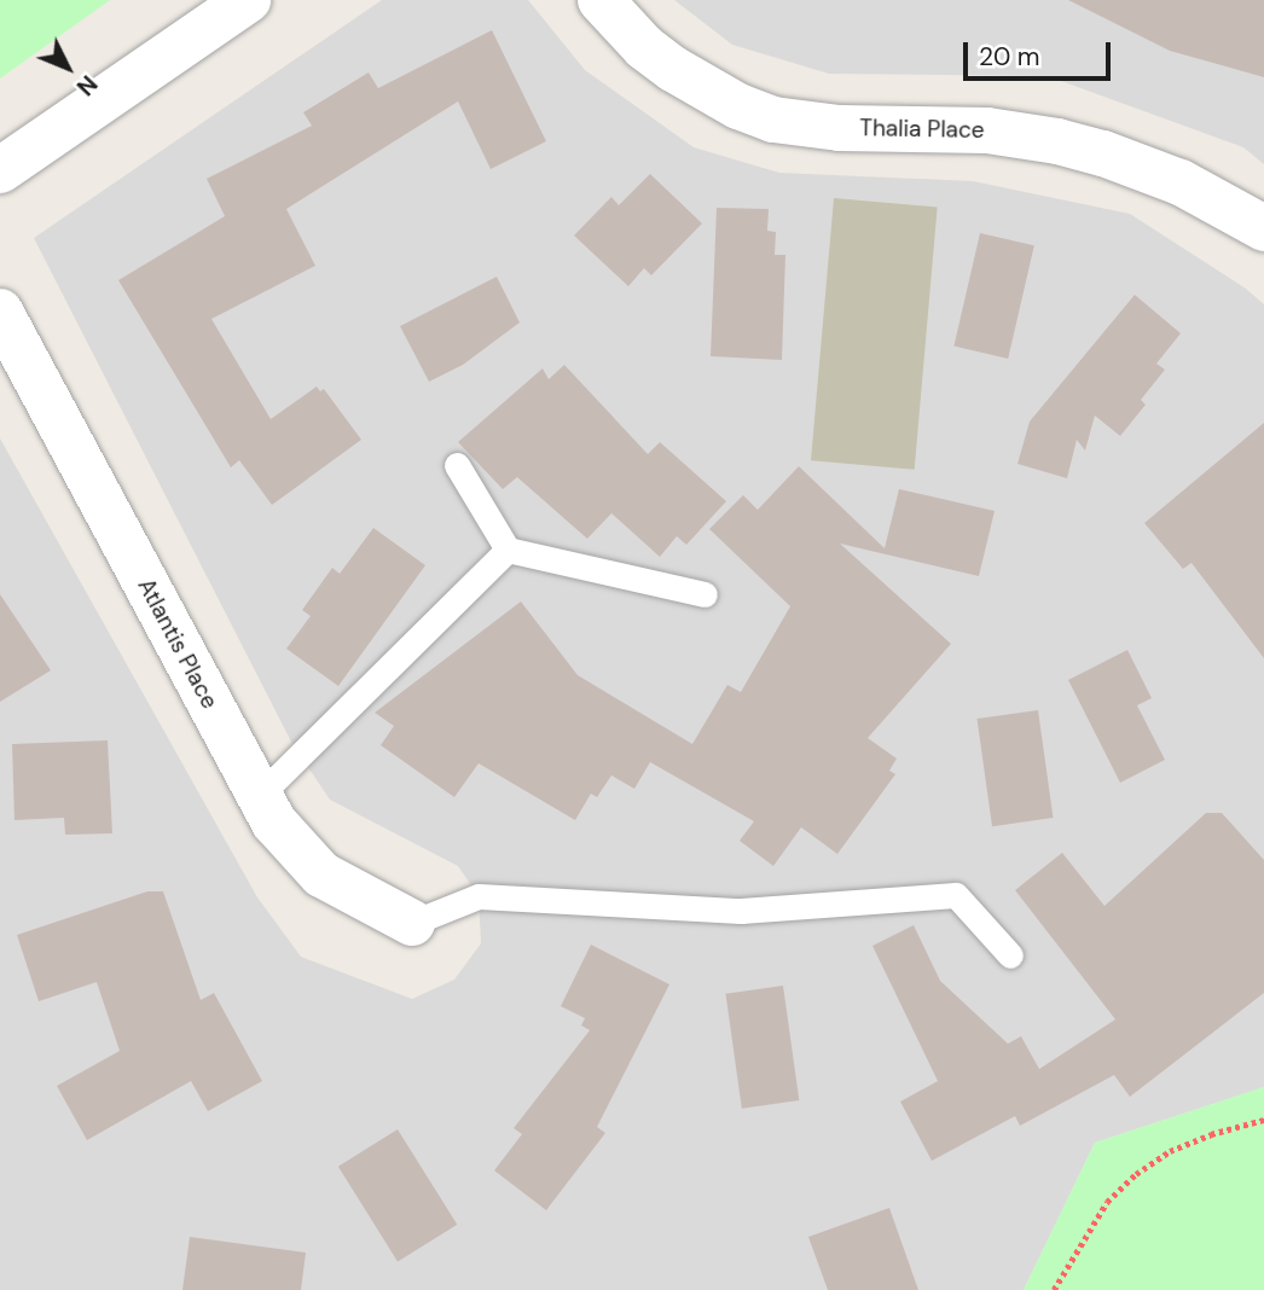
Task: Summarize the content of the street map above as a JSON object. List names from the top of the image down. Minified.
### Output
{"streets":{"street":["Thalia Place","Atlantis Place"]},"scale_bar":"20 m","north":"bottom right"}
